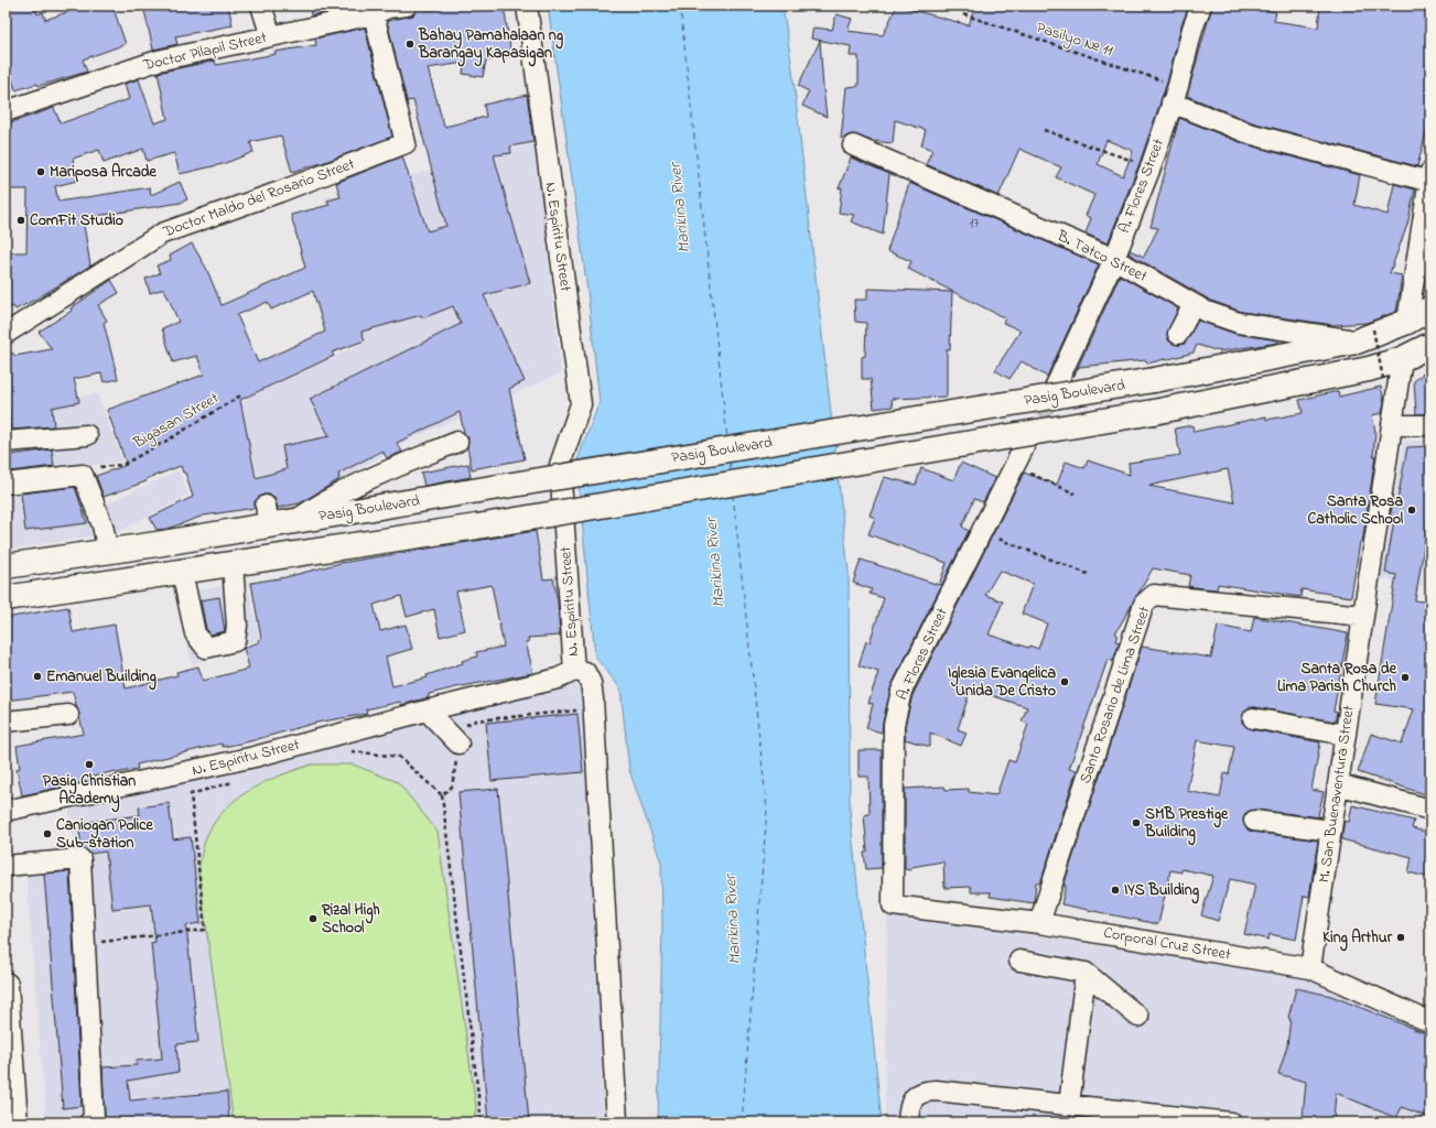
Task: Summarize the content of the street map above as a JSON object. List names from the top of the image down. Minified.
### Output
{"streets":{"main road":["Pasig Boulevard"],"street":["Doctor Pilapil Street","A. Flores Street","Doctor Maldo del Rosario Street","N. Espiritu Street","B. Tatco Street","Santo Rosario de Lima Street","M. San Buenaventura Street","Corporal Cruz Street"],"path":["Pasilyo № 11","Bigasan Street"]},"crossings":[["Pasilyo № 11","A. Flores Street"],["Doctor Pilapil Street","Doctor Maldo del Rosario Street"],["A. Flores Street","B. Tatco Street"],["A. Flores Street","Corporal Cruz Street"],["B. Tatco Street","Pasig Boulevard"],["Pasig Boulevard","M. San Buenaventura Street"],["Santo Rosario de Lima Street","M. San Buenaventura Street"],["Santo Rosario de Lima Street","Corporal Cruz Street"],["M. San Buenaventura Street","Corporal Cruz Street"]],"water":["Marikina River"],"places":["Bahay Pamahalaan ng Barangay Kapasigan","Mariposa Arcade","ComFit Studio","Santa Rosa Catholic School","Emanuel Building","Santa Rosa de Lima Parish Church","Iglesia Evangelica Unida De Cristo","Pasig Christian Academy","SMB Prestige Building","Caniogan Police Sub-station","IYS Building","Rizal High School","King Arthur"],"house_numbers":["17"]}
